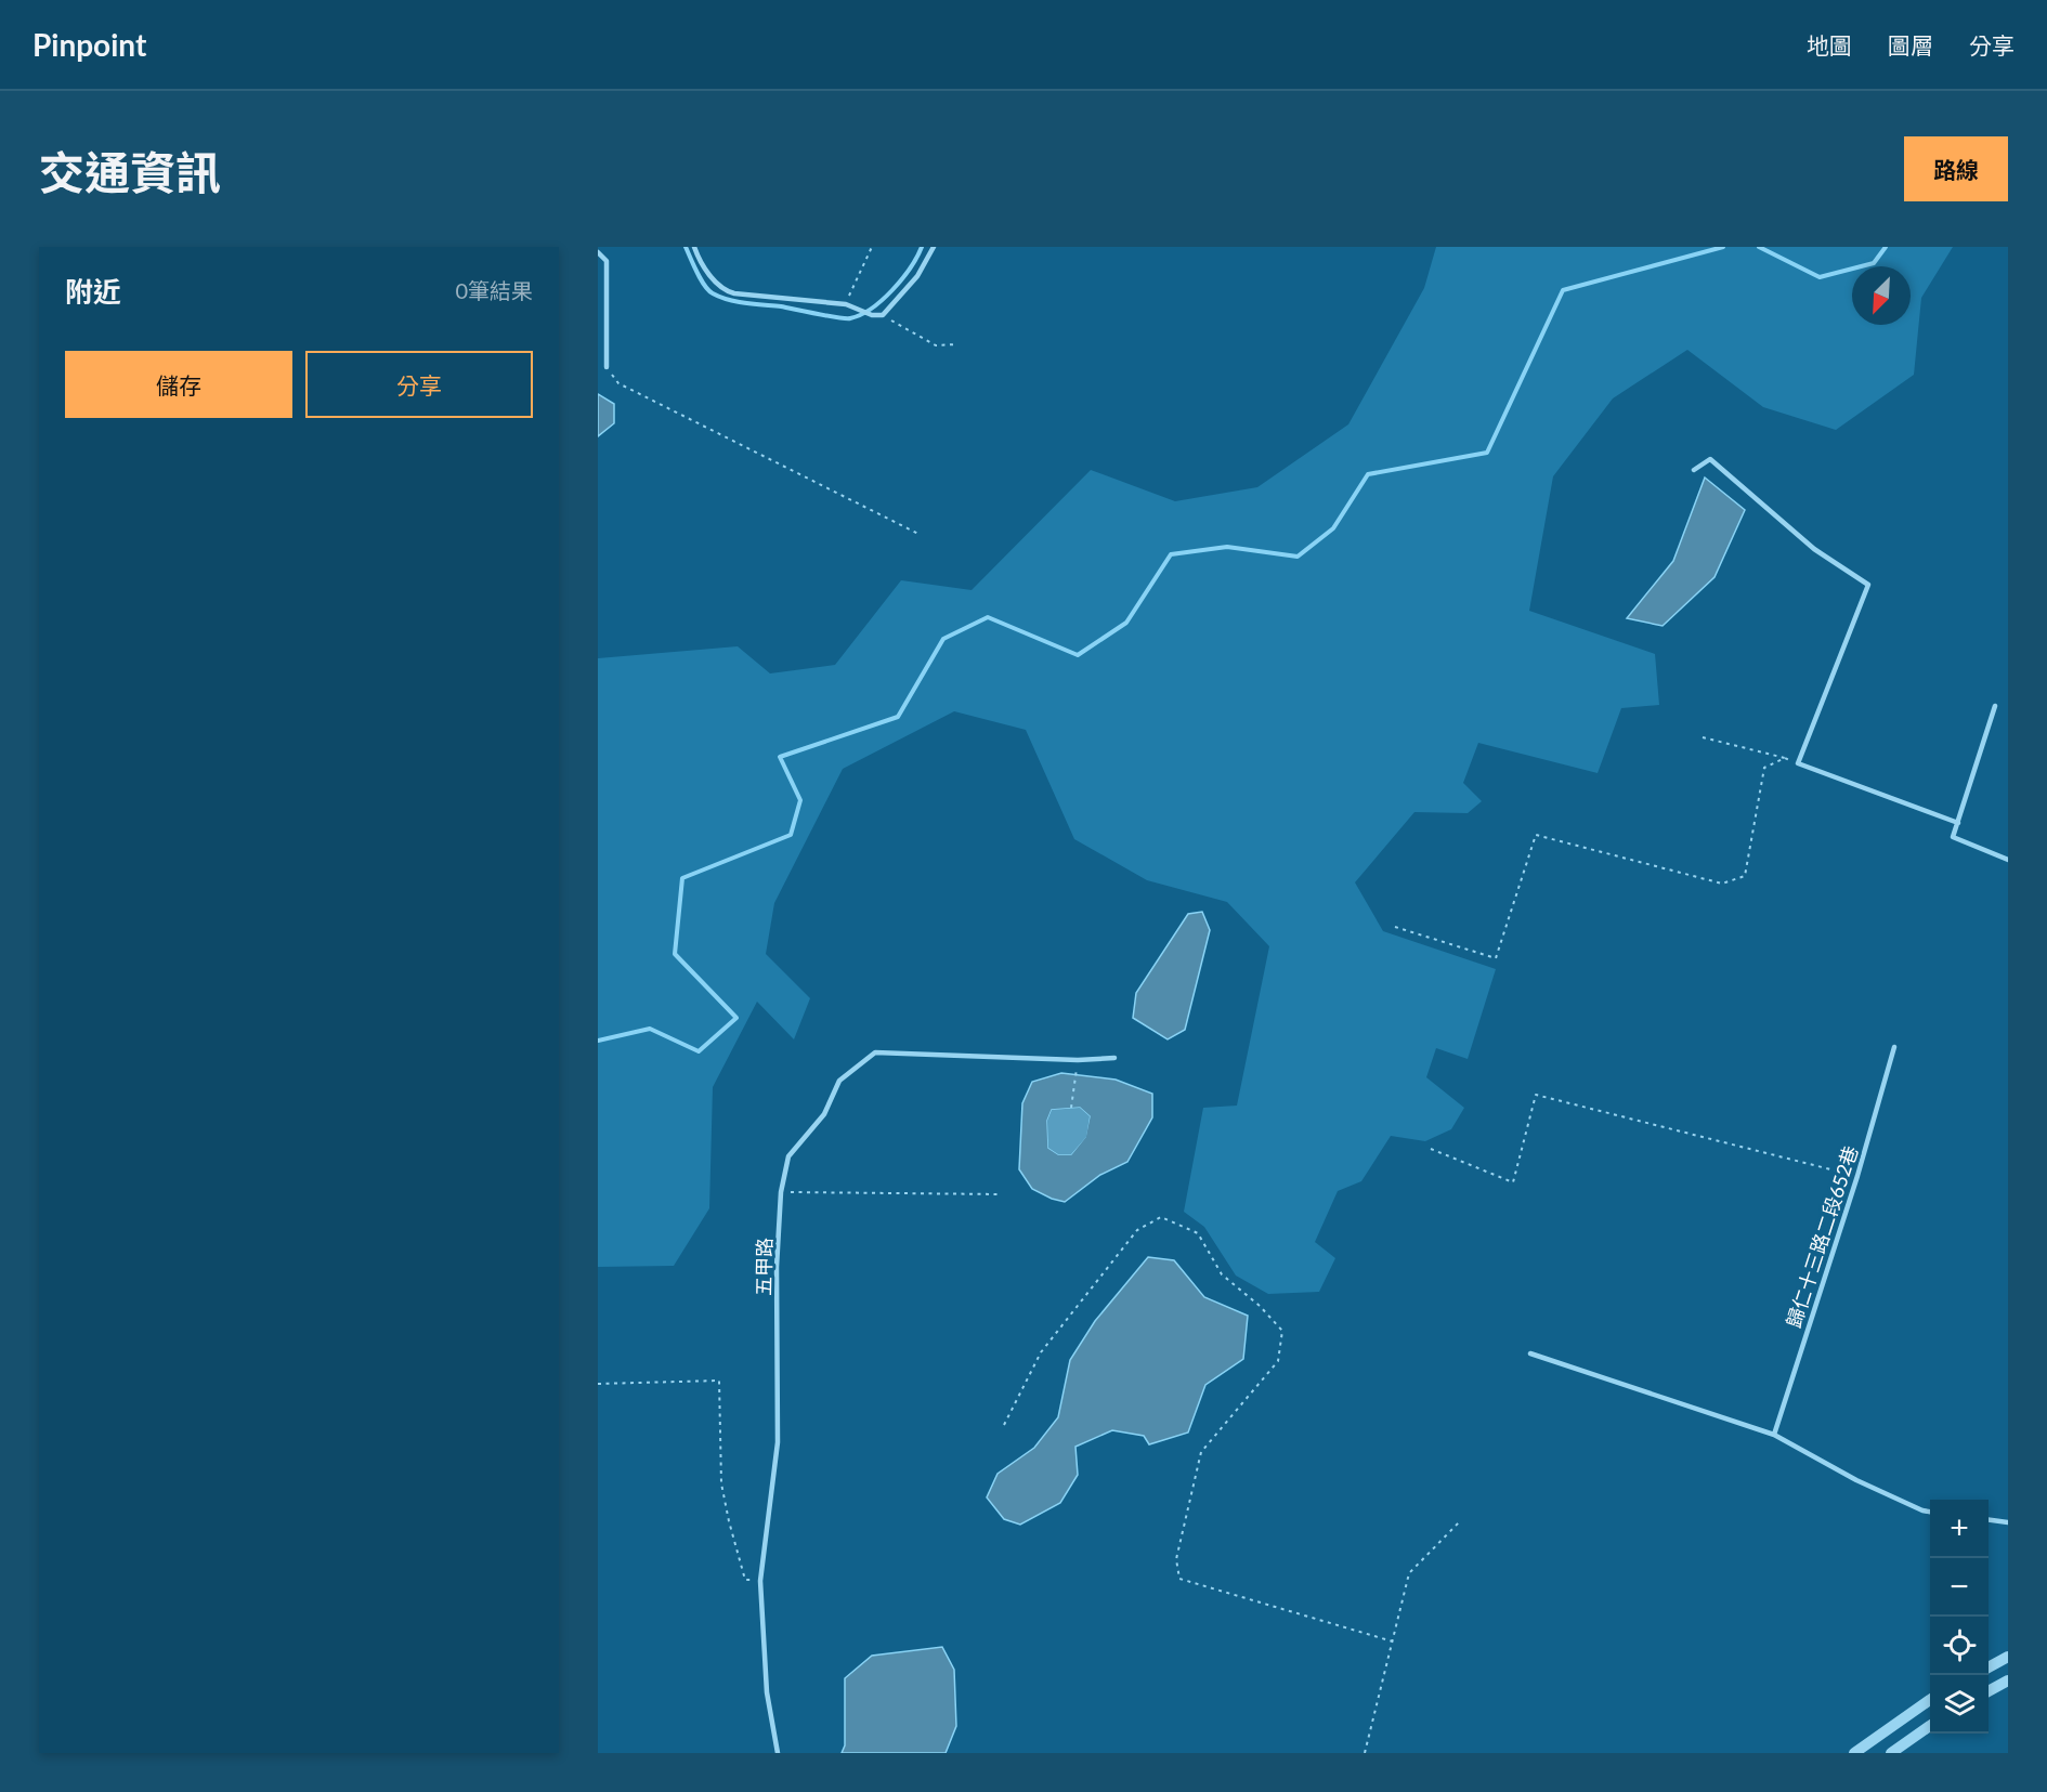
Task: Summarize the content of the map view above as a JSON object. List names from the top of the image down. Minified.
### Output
{"streets":{"lane":["歸仁十三路二段652巷","五甲路"]},"north":"bottom left","page":{"header":"Pinpoint","nav":["地圖","圖層","分享"],"title":"交通資訊","buttons":["路線",["儲存","分享"]],"heading":["附近","0筆結果"],"map_buttons":["+","−"]}}
